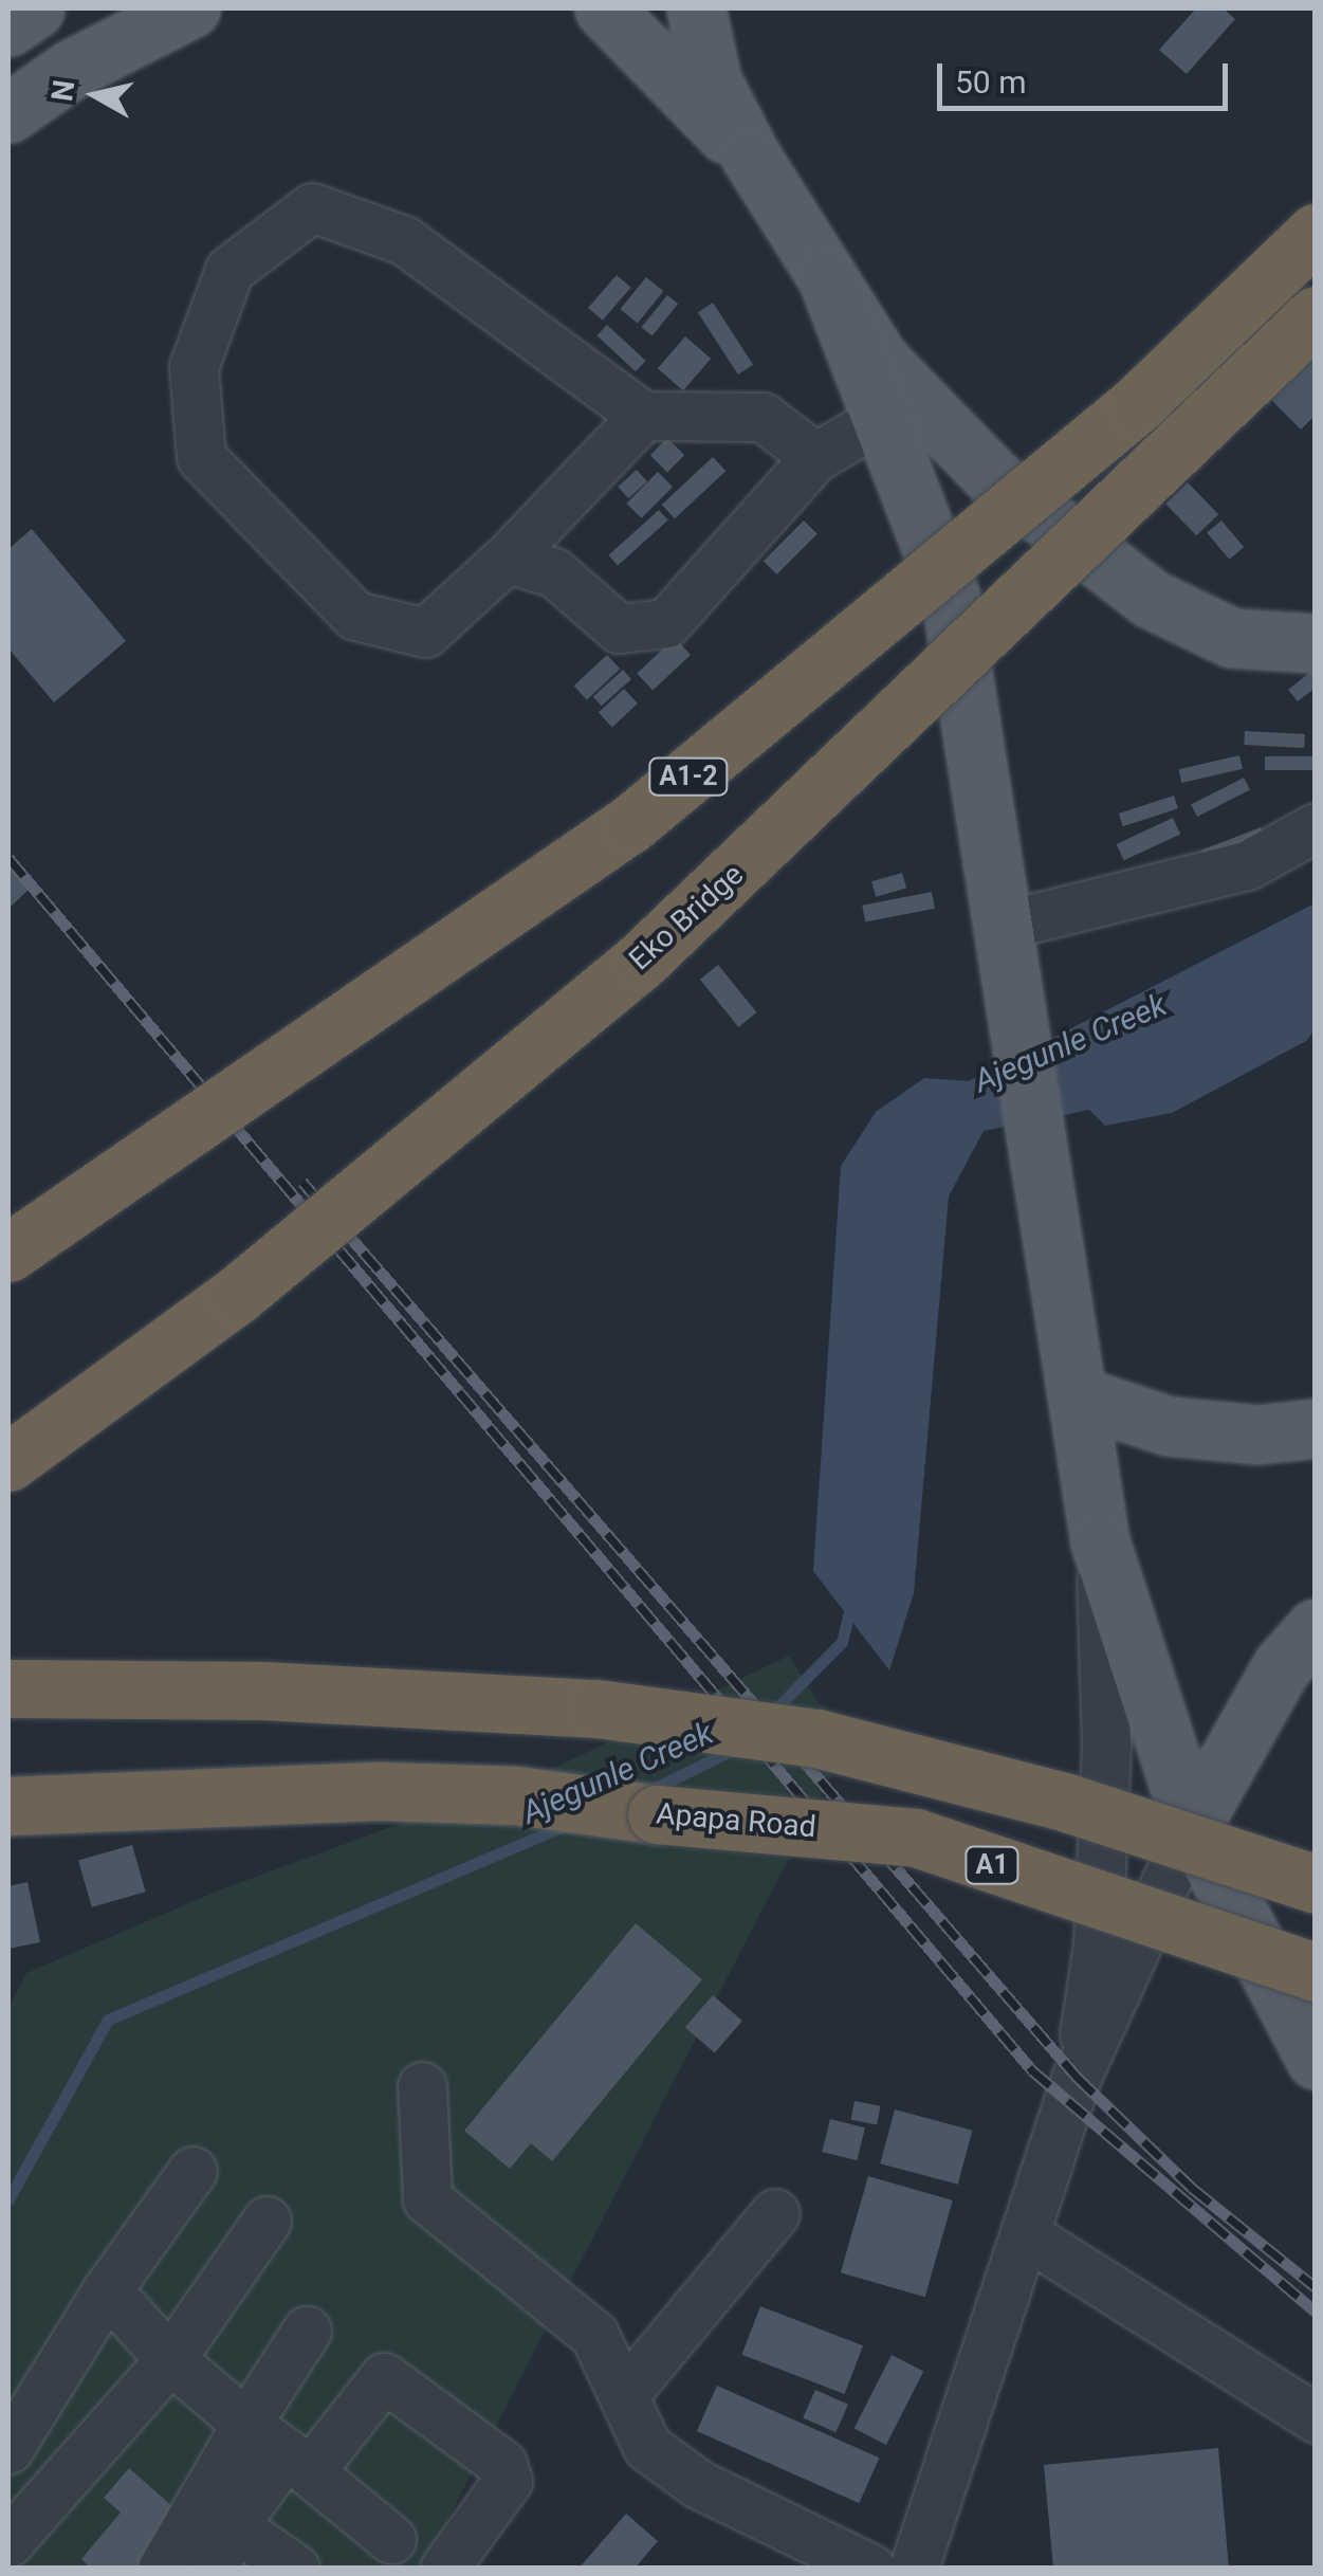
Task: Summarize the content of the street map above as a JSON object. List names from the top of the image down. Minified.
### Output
{"streets":{"highway":["A1-2","Eko Bridge","Apapa Road","A1"]},"water":["Ajegunle Creek"],"scale_bar":"50 m","north":"left"}
